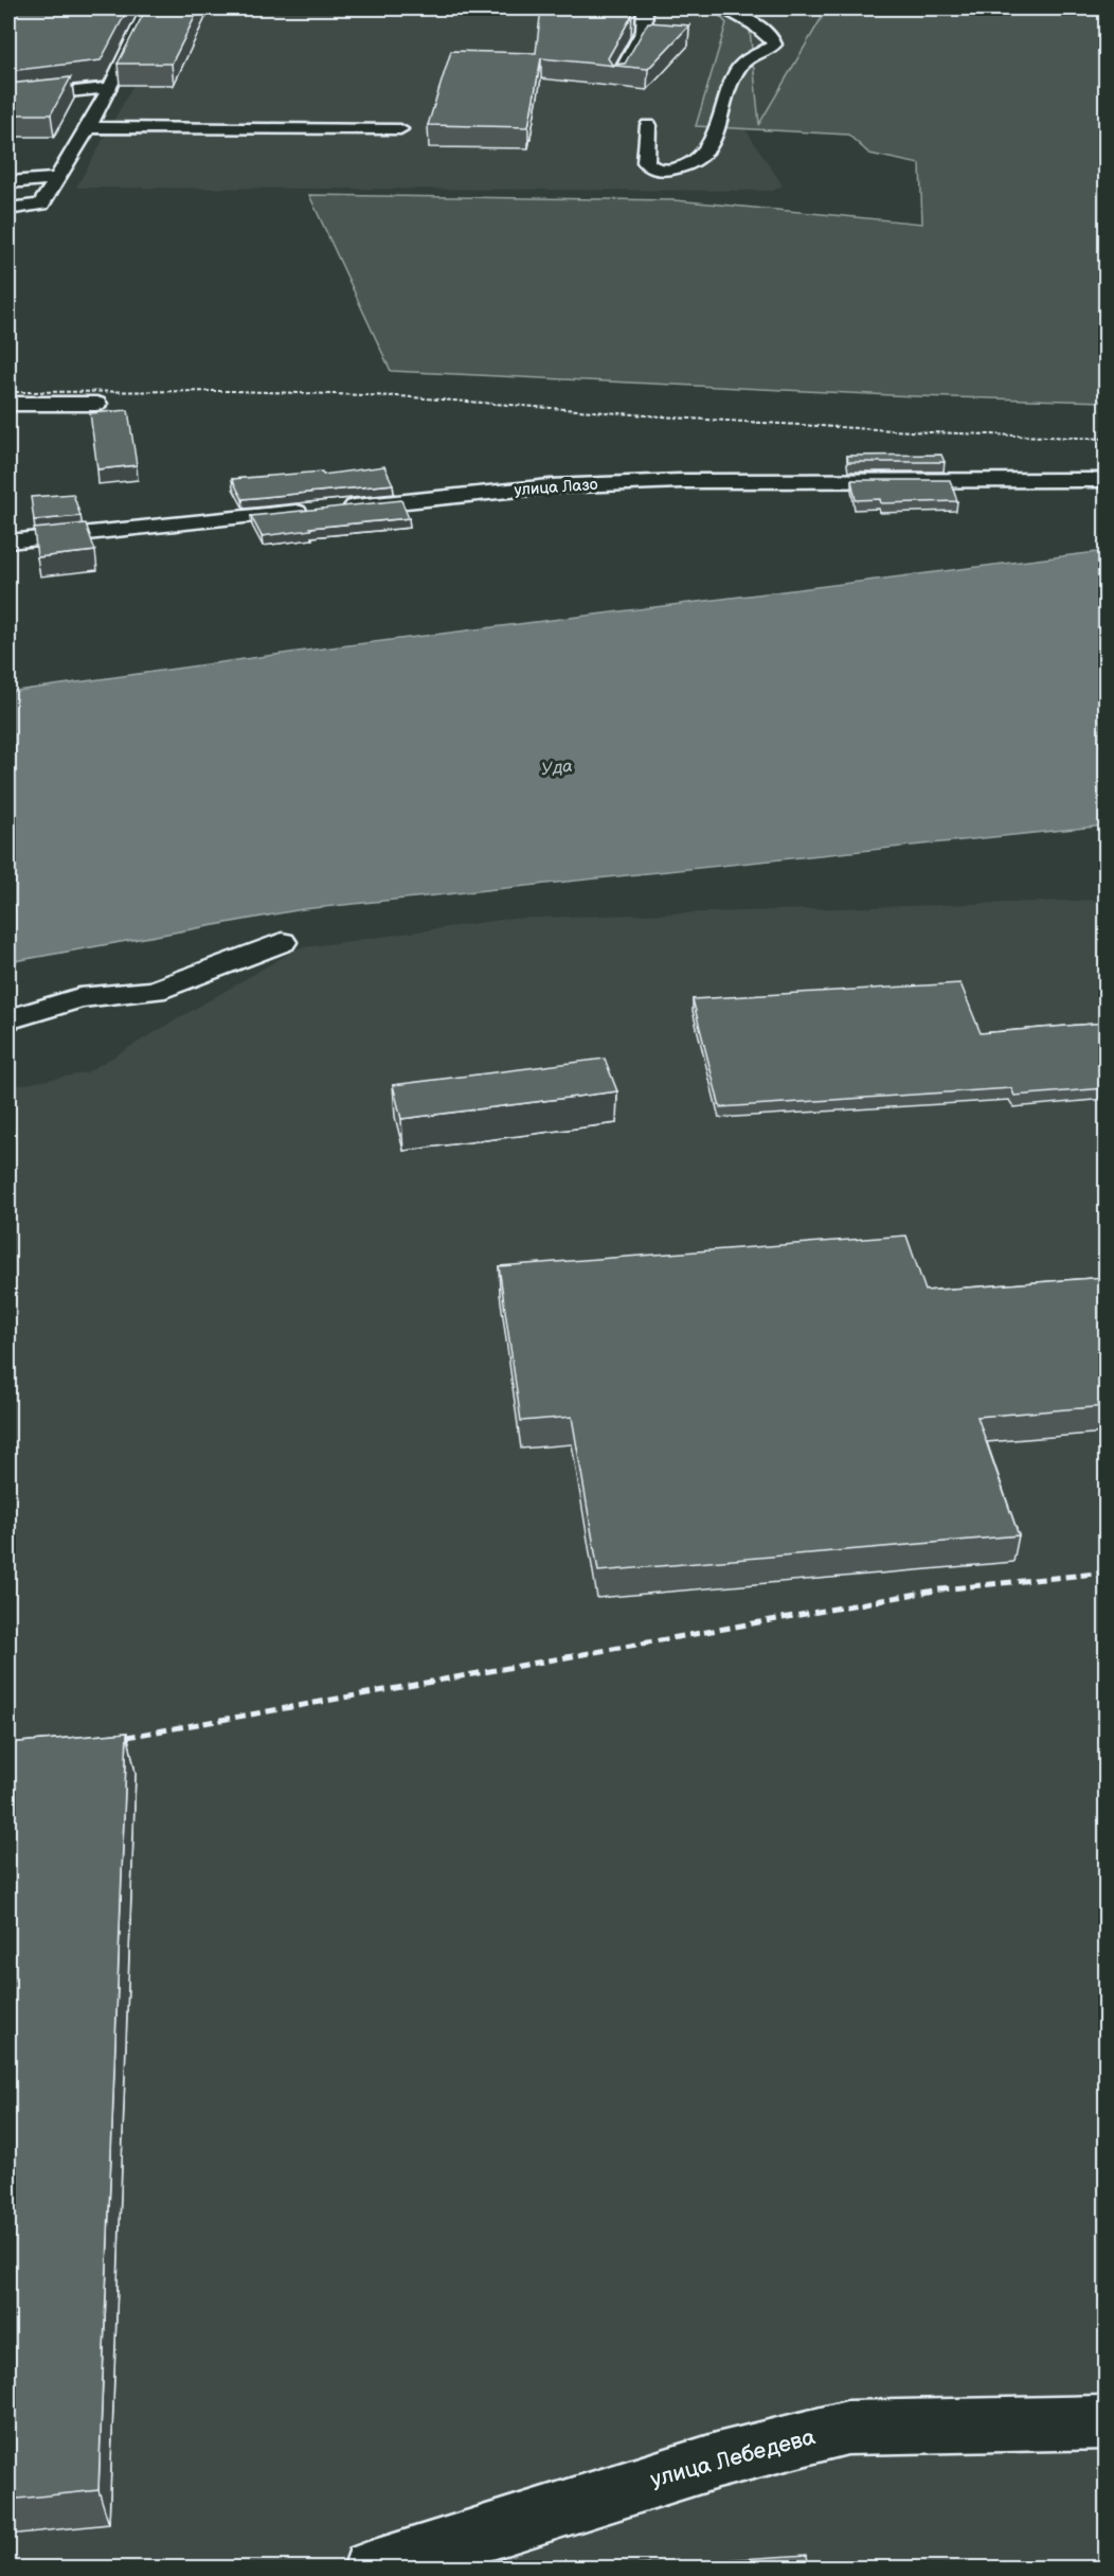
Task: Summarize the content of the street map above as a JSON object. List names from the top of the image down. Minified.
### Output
{"streets":{"street":["улица Лазо","улица Лебедева"]},"water":["Уда"]}
